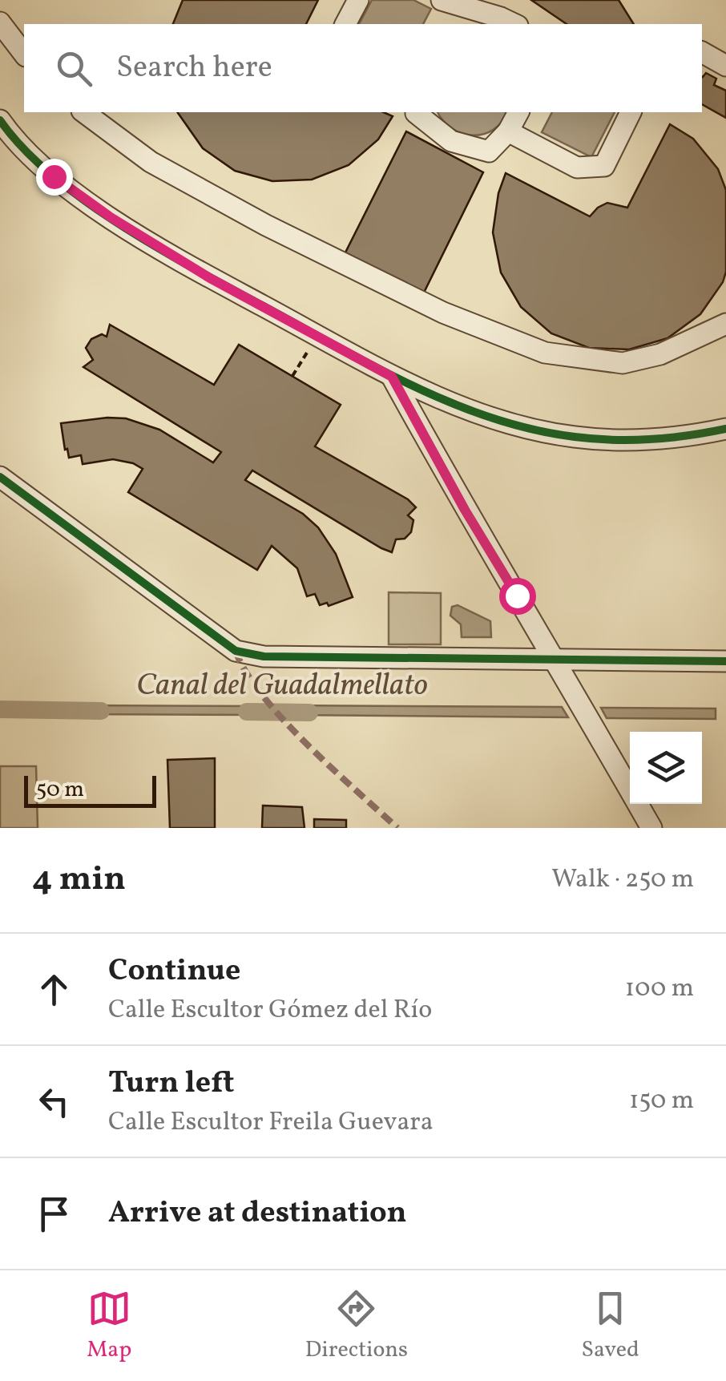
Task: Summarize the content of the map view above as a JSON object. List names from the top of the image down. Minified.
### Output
{"water":["Canal del Guadalmellato"],"scale_bar":"50 m","page":{"search":"Search here","scale":"50 m","heading":["4 min","Walk · 250 m"],"list":[["Continue","Calle Escultor Gómez del Río","100 m"],["Turn left","Calle Escultor Freila Guevara","150 m"],"Arrive at destination"],"nav":["Map","Directions","Saved"]}}
